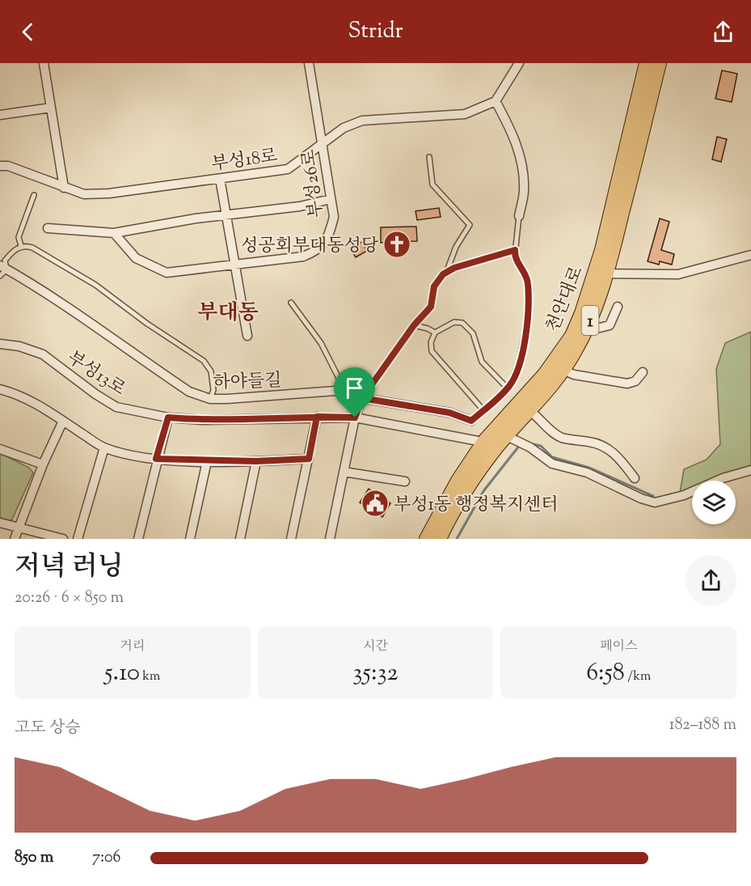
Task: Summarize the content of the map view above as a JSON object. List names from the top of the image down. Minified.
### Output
{"streets":{"main road":["천안대로","1"],"street":["부성18로","부성26로","부성13로","하야들길"]},"crossings":[["부성18로","부성26로"],["천안대로","부성13로"]],"districts":["부대동"],"places":{"church":["성공회부대동성당"],"public building":["부성1동 행정복지센터"]},"page":{"header":"Stridr","heading":["저녁 러닝","20:26 · 6 × 850 m"],"stats":[["거리","5.10 km"],["시간","35:32"],["페이스","6:58 /km"]],"chart":["고도 상승","182–188 m"],"list":[{"name":"850 m","note":"7:06"}]}}
